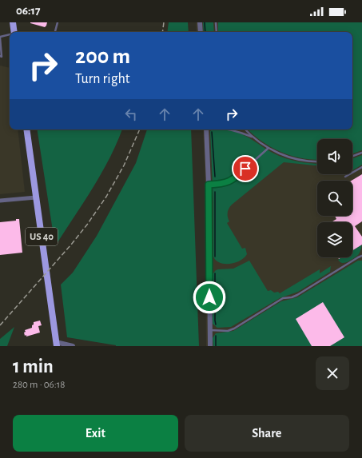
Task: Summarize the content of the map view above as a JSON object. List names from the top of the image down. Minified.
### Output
{"streets":{"main road":["US 40"]},"page":{"status":"06:17","turn":["200 m","Turn right"],"heading":["1 min","280 m · 06:18"],"buttons":["Exit","Share"]}}
